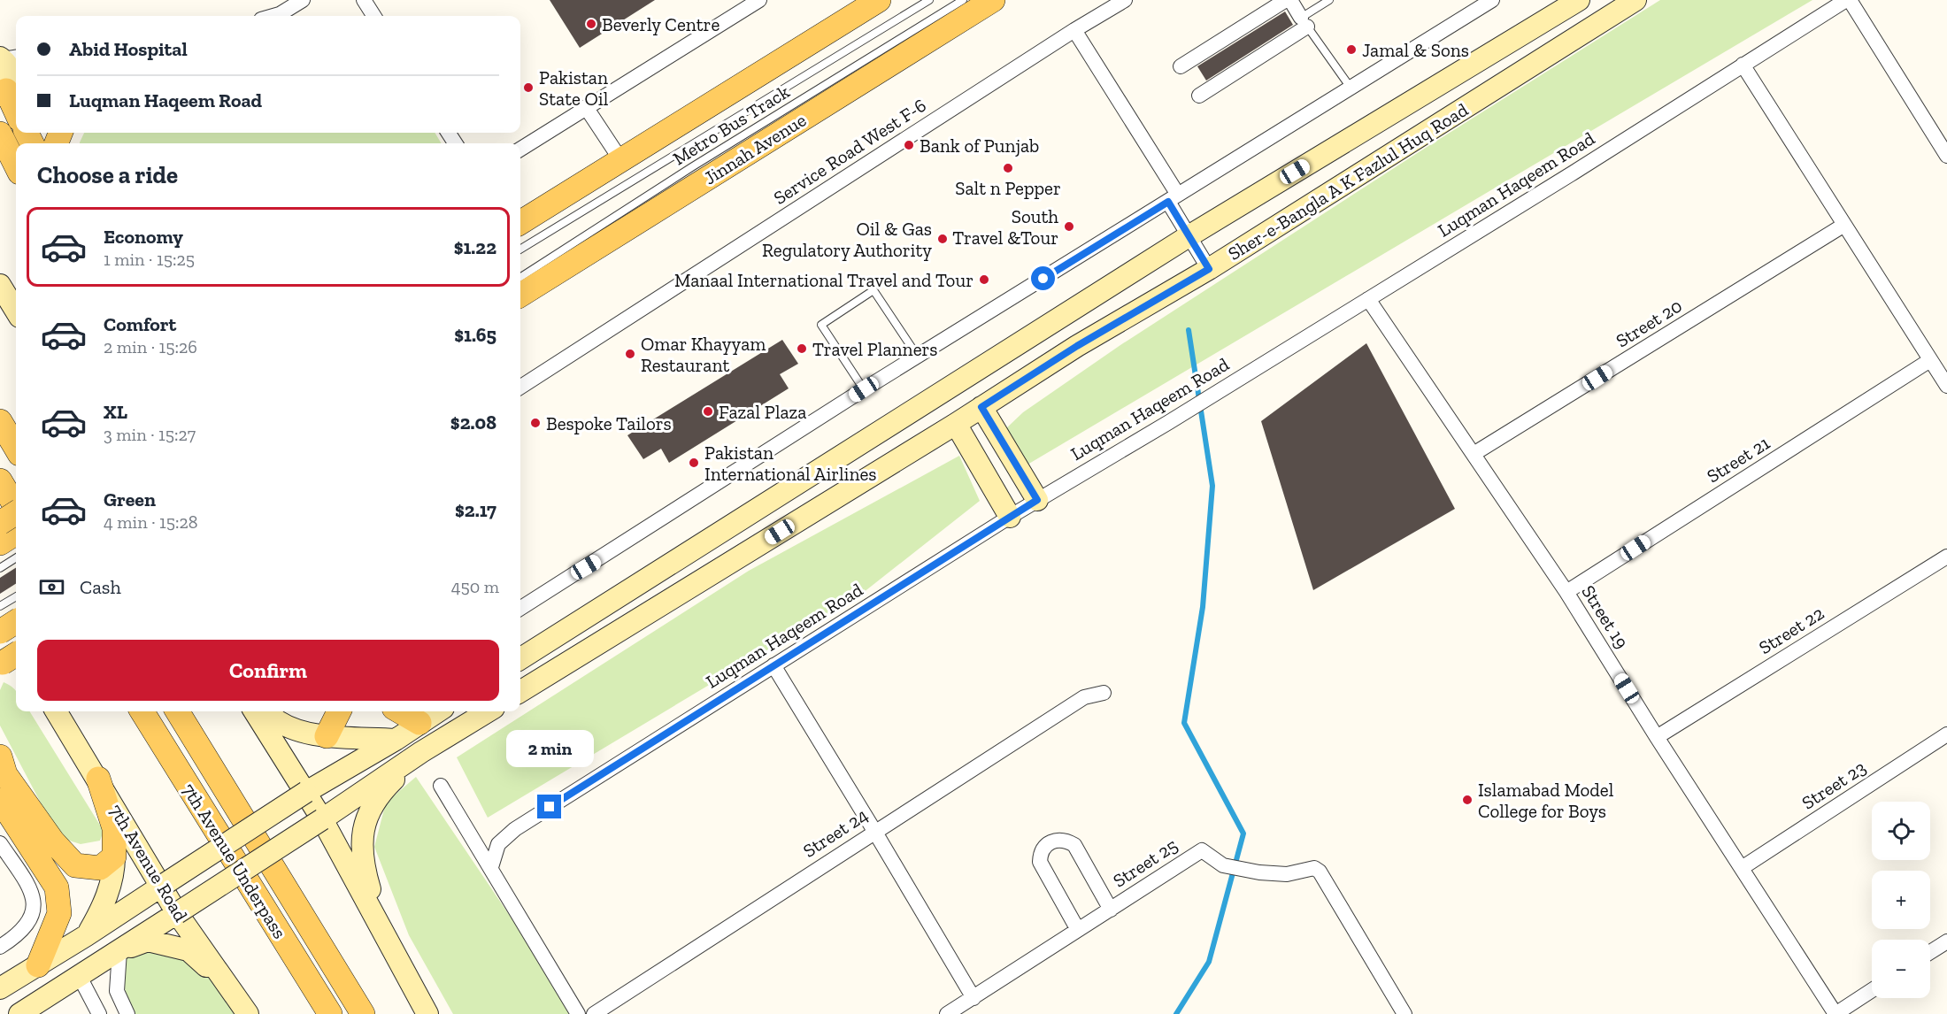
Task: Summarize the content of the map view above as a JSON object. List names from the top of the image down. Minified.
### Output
{"streets":{"main road":["Jinnah Avenue","Sher-e-Bangla A K Fazlul Huq Road","7th Avenue Underpass","7th Avenue Road"],"street":["Service Road West F-6","Luqman Haqeem Road","Street 20","Street 21","Street 19","Street 22","Street 23","Street 24","Street 25"],"lane":["Metro Bus Track"]},"crossings":[["Luqman Haqeem Road","Street 19"],["Street 20","Street 19"],["Street 21","Street 19"],["Street 19","Street 22"],["Street 19","Street 23"]],"places":["Beverly Centre","Jamal & Sons","Pakistan State Oil","Bank of Punjab","Salt n Pepper","South Travel &Tour","Oil & Gas Regulatory Authority","Manaal International Travel and Tour","Travel Planners","Omar Khayyam Restaurant","Fazal Plaza","Bespoke Tailors","Pakistan International Airlines","Islamabad Model College for Boys"],"page":{"banner":["Abid Hospital","Luqman Haqeem Road"],"heading":"Choose a ride","list":[{"name":"Economy","note":"1 min · 15:25","value":"$1.22"},{"name":"Comfort","note":"2 min · 15:26","value":"$1.65"},{"name":"XL","note":"3 min · 15:27","value":"$2.08"},{"name":"Green","note":"4 min · 15:28","value":"$2.17"}],"pay":["Cash","450 m"],"buttons":"Confirm","bubble":"2 min","map_buttons":["+","−"]}}
